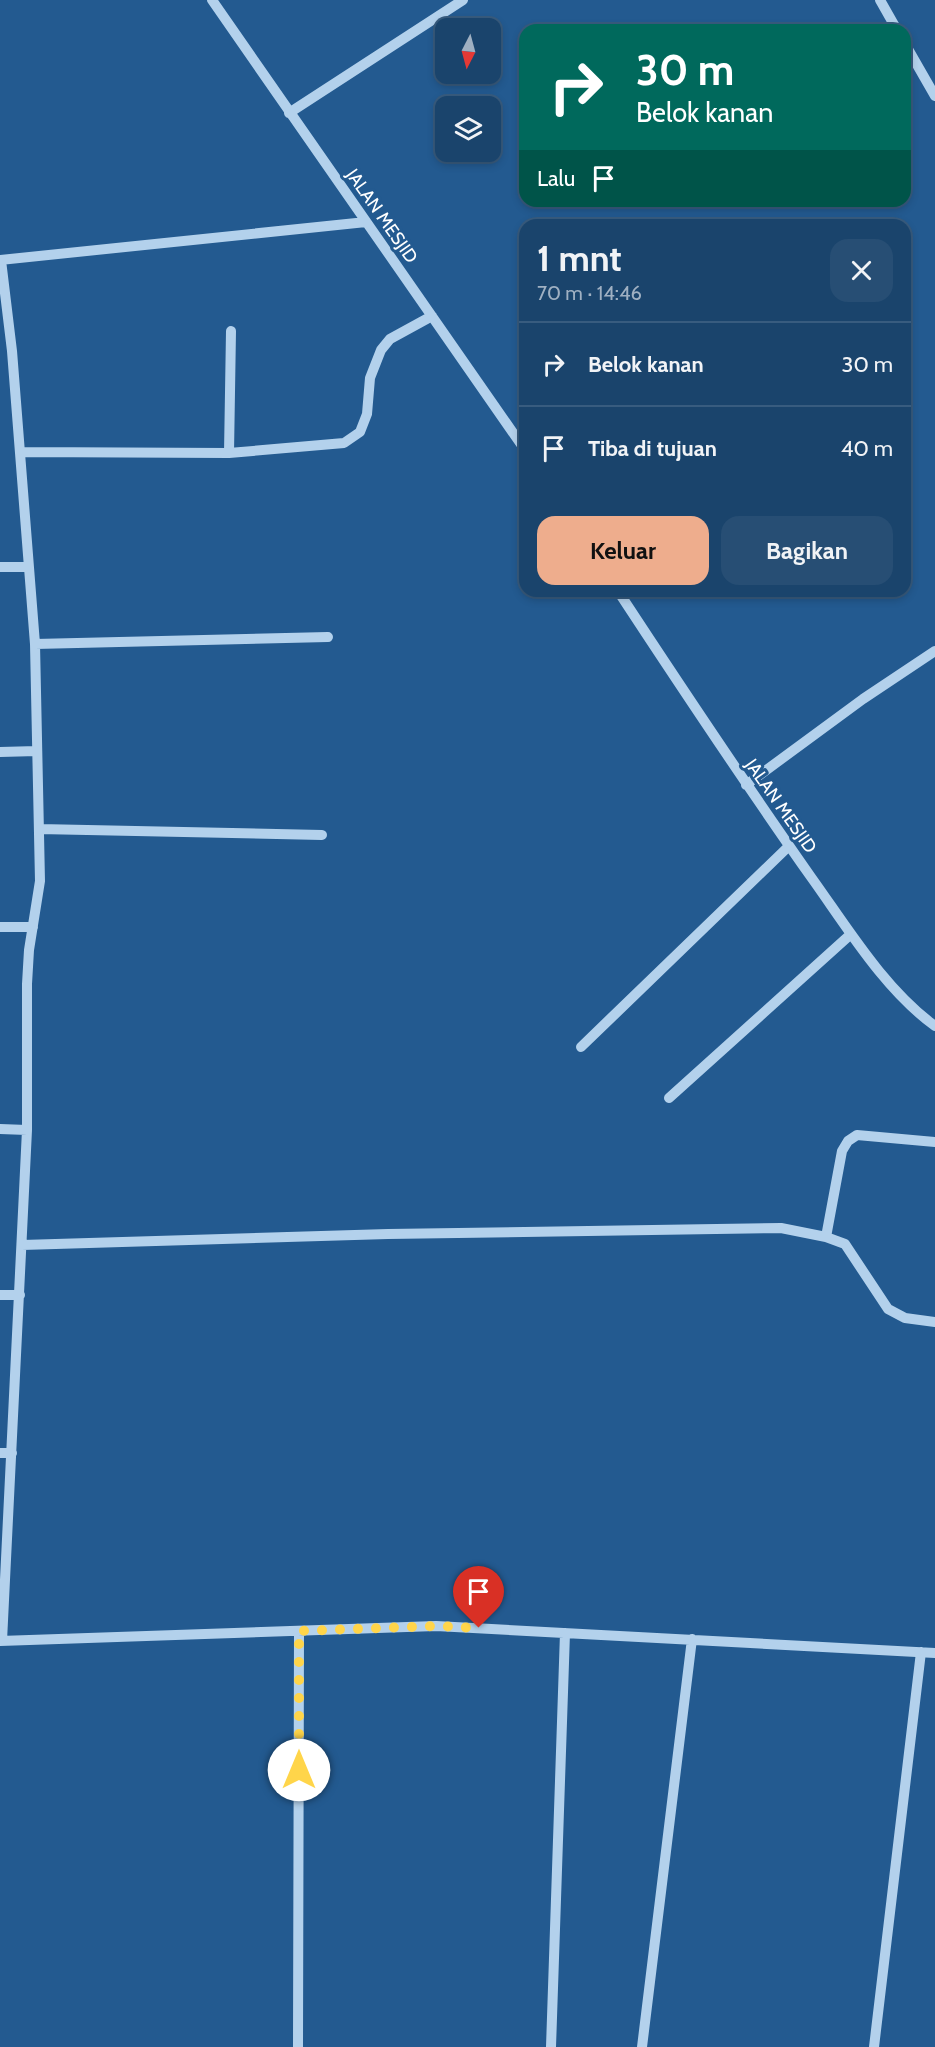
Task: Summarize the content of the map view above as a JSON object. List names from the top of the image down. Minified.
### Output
{"streets":{"street":["JALAN MESJID"]},"north":"bottom","page":{"turn":["30 m","Belok kanan"],"then":"Lalu","heading":["1 mnt","70 m · 14:46"],"list":[{"name":"Belok kanan","value":"30 m"},{"name":"Tiba di tujuan","value":"40 m"}],"buttons":["Keluar","Bagikan"]}}
